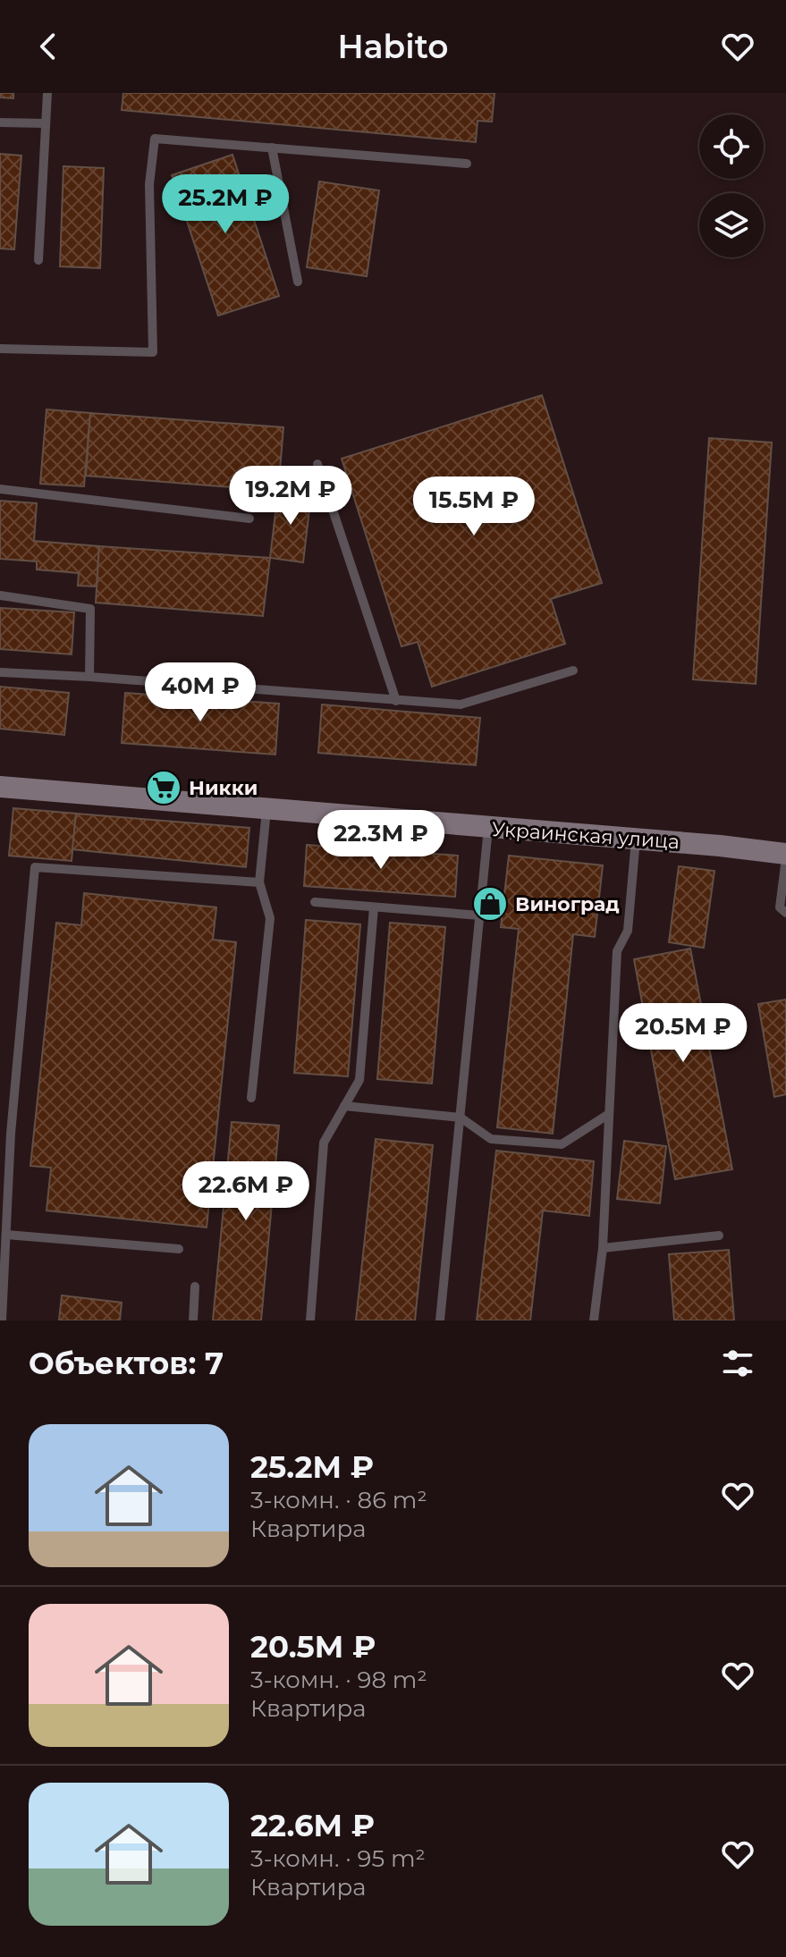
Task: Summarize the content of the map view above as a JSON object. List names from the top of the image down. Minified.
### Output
{"streets":{"main road":["Украинская улица"]},"places":{"supermarket":["Никки"],"shop":["Виноград"]},"page":{"header":"Habito","price":["25.2M ₽","19.2M ₽","15.5M ₽","40M ₽","22.3M ₽","20.5M ₽","22.6M ₽"],"heading":"Объектов: 7","list":[{"name":"25.2M ₽","note":"3-комн. · 86 m² · Квартира"},{"name":"20.5M ₽","note":"3-комн. · 98 m² · Квартира"},{"name":"22.6M ₽","note":"3-комн. · 95 m² · Квартира"}]}}
